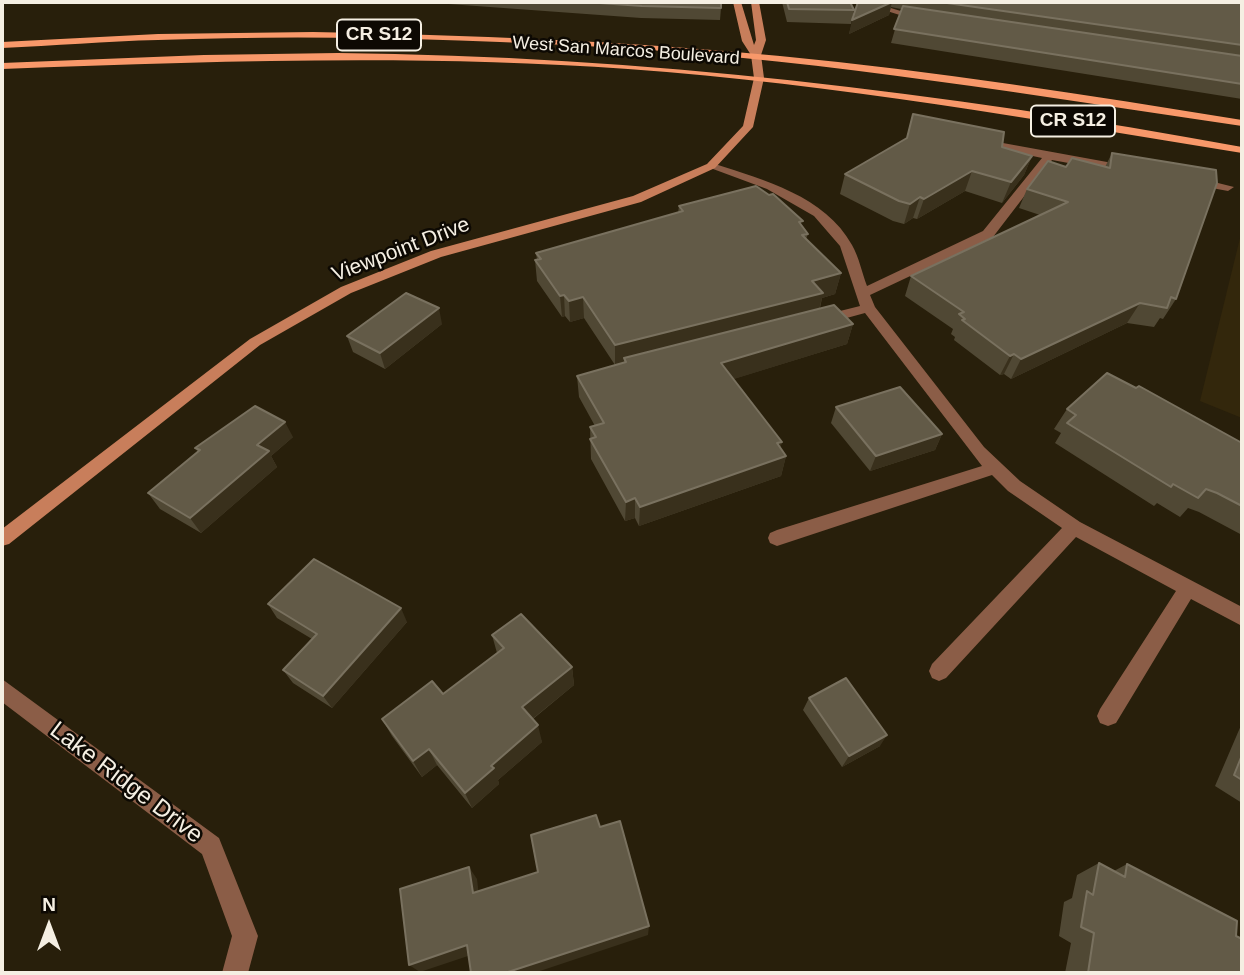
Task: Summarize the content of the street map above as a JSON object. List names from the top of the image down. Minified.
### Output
{"streets":{"main road":["CR S12","West San Marcos Boulevard"],"street":["Viewpoint Drive","Lake Ridge Drive"]},"crossings":[["West San Marcos Boulevard","Viewpoint Drive"]],"north":"top"}
